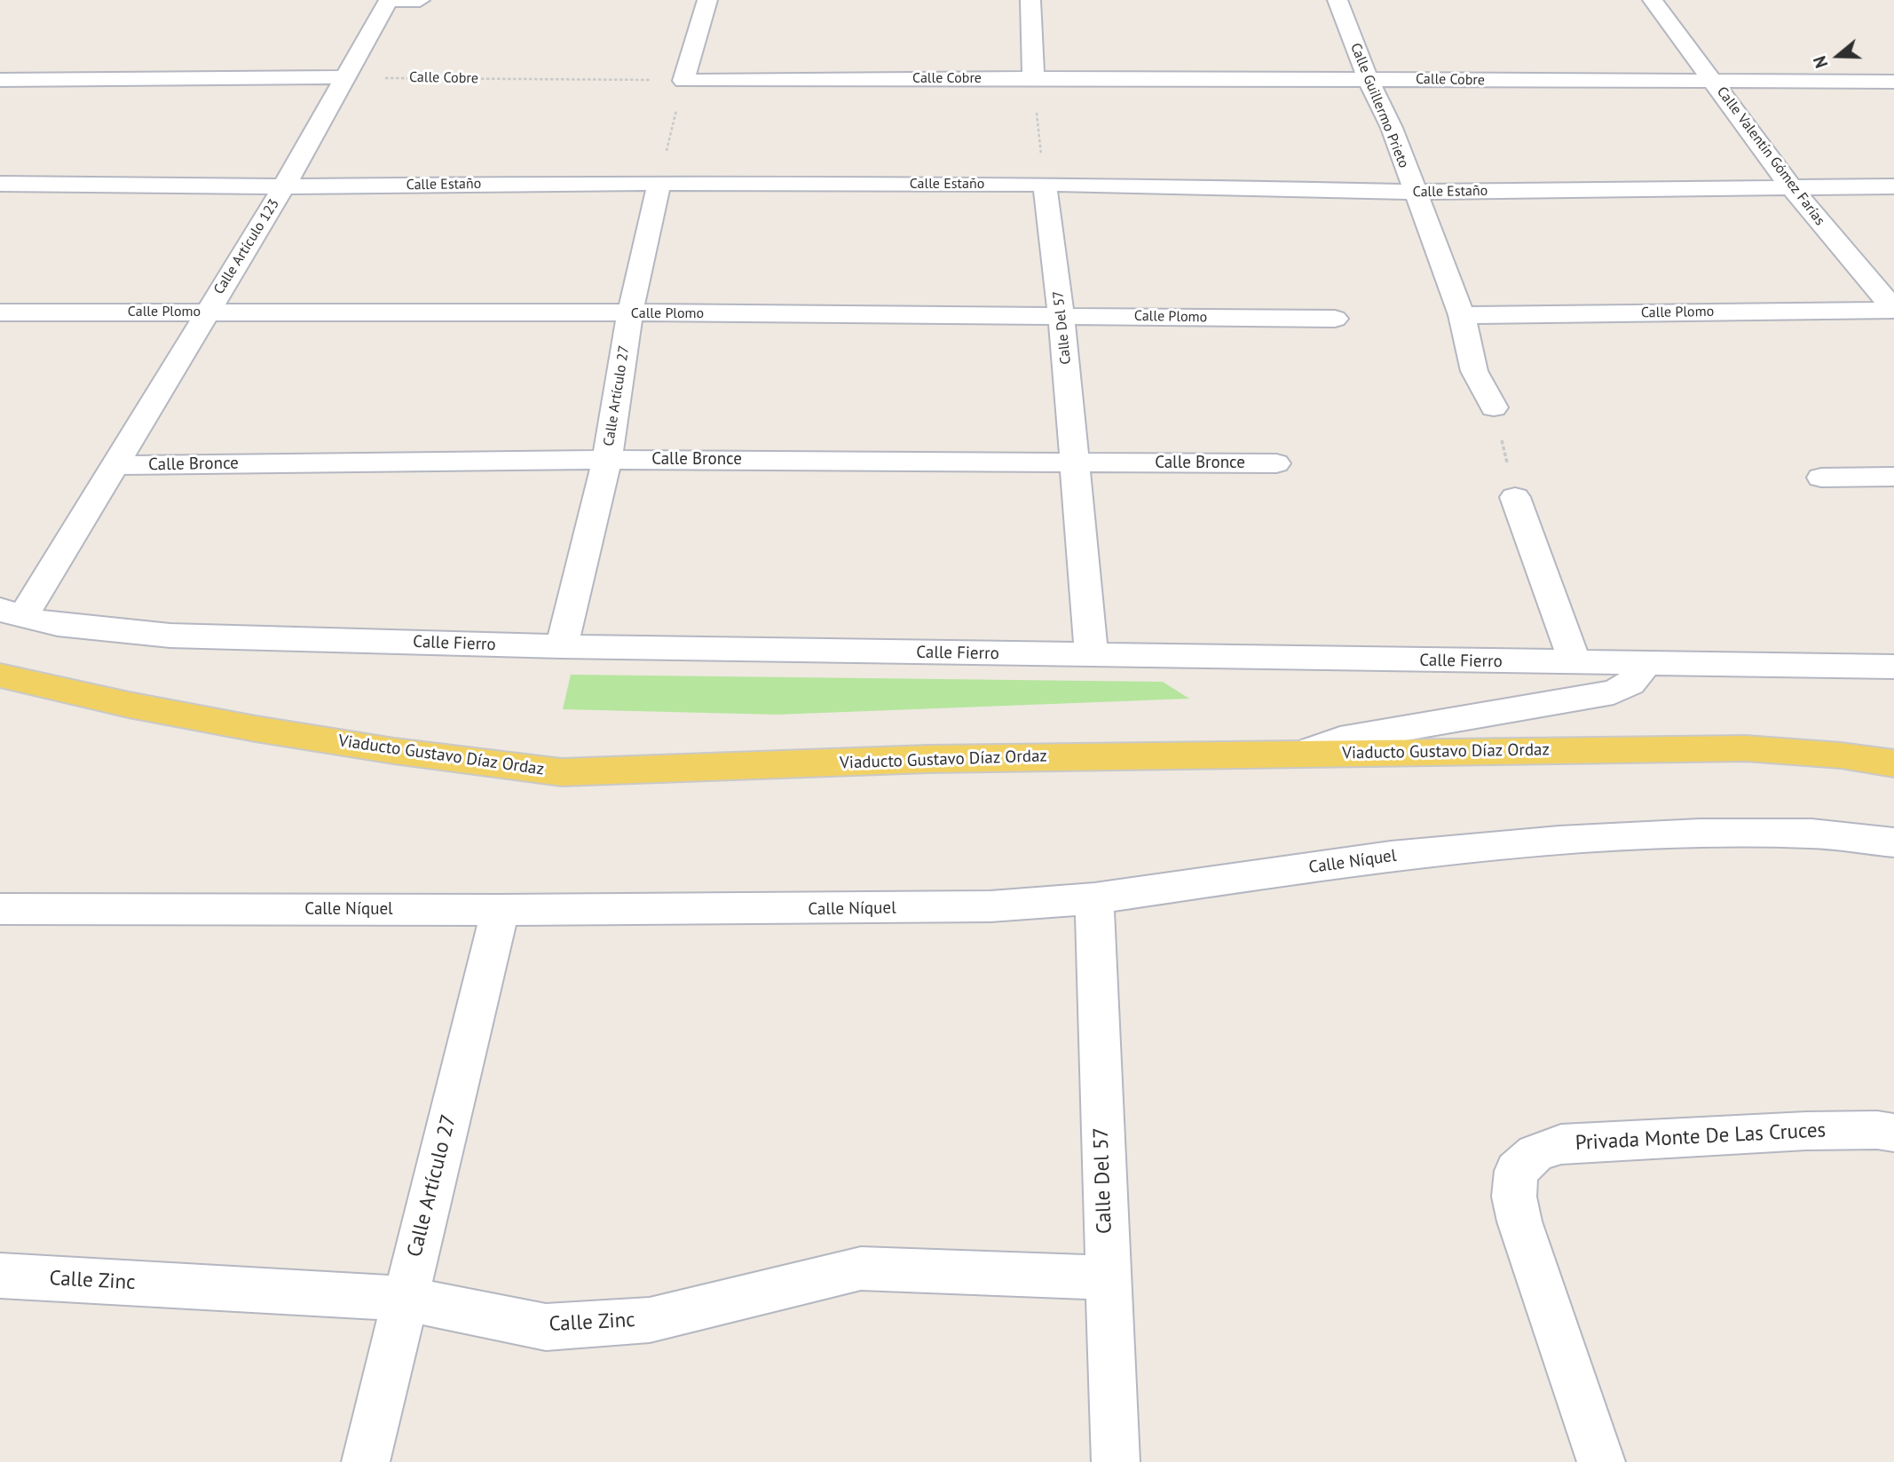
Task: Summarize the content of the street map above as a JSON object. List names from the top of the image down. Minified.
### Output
{"streets":{"main road":["Viaducto Gustavo Díaz Ordaz"],"street":["Calle Cobre","Calle Guillermo Prieto","Calle Valentín Gómez Farías","Calle Estaño","Calle Artículo 123","Calle Plomo","Calle Del 57","Calle Artículo 27","Calle Bronce","Calle Fierro","Calle Níquel","Privada Monte De Las Cruces","Calle Zinc"]},"crossings":[["Calle Cobre","Calle Guillermo Prieto"],["Calle Cobre","Calle Valentín Gómez Farías"],["Calle Cobre","Calle Artículo 123"],["Calle Guillermo Prieto","Calle Estaño"],["Calle Guillermo Prieto","Calle Plomo"],["Calle Valentín Gómez Farías","Calle Estaño"],["Calle Valentín Gómez Farías","Calle Plomo"],["Calle Estaño","Calle Artículo 123"],["Calle Estaño","Calle Del 57"],["Calle Estaño","Calle Artículo 27"],["Calle Artículo 123","Calle Plomo"],["Calle Artículo 123","Calle Bronce"],["Calle Artículo 123","Calle Fierro"],["Calle Plomo","Calle Del 57"],["Calle Plomo","Calle Artículo 27"],["Calle Del 57","Calle Bronce"],["Calle Del 57","Calle Fierro"],["Calle Del 57","Calle Níquel"],["Calle Del 57","Calle Zinc"],["Calle Artículo 27","Calle Bronce"],["Calle Artículo 27","Calle Fierro"],["Calle Artículo 27","Calle Níquel"],["Calle Artículo 27","Calle Zinc"]],"north":"left"}
